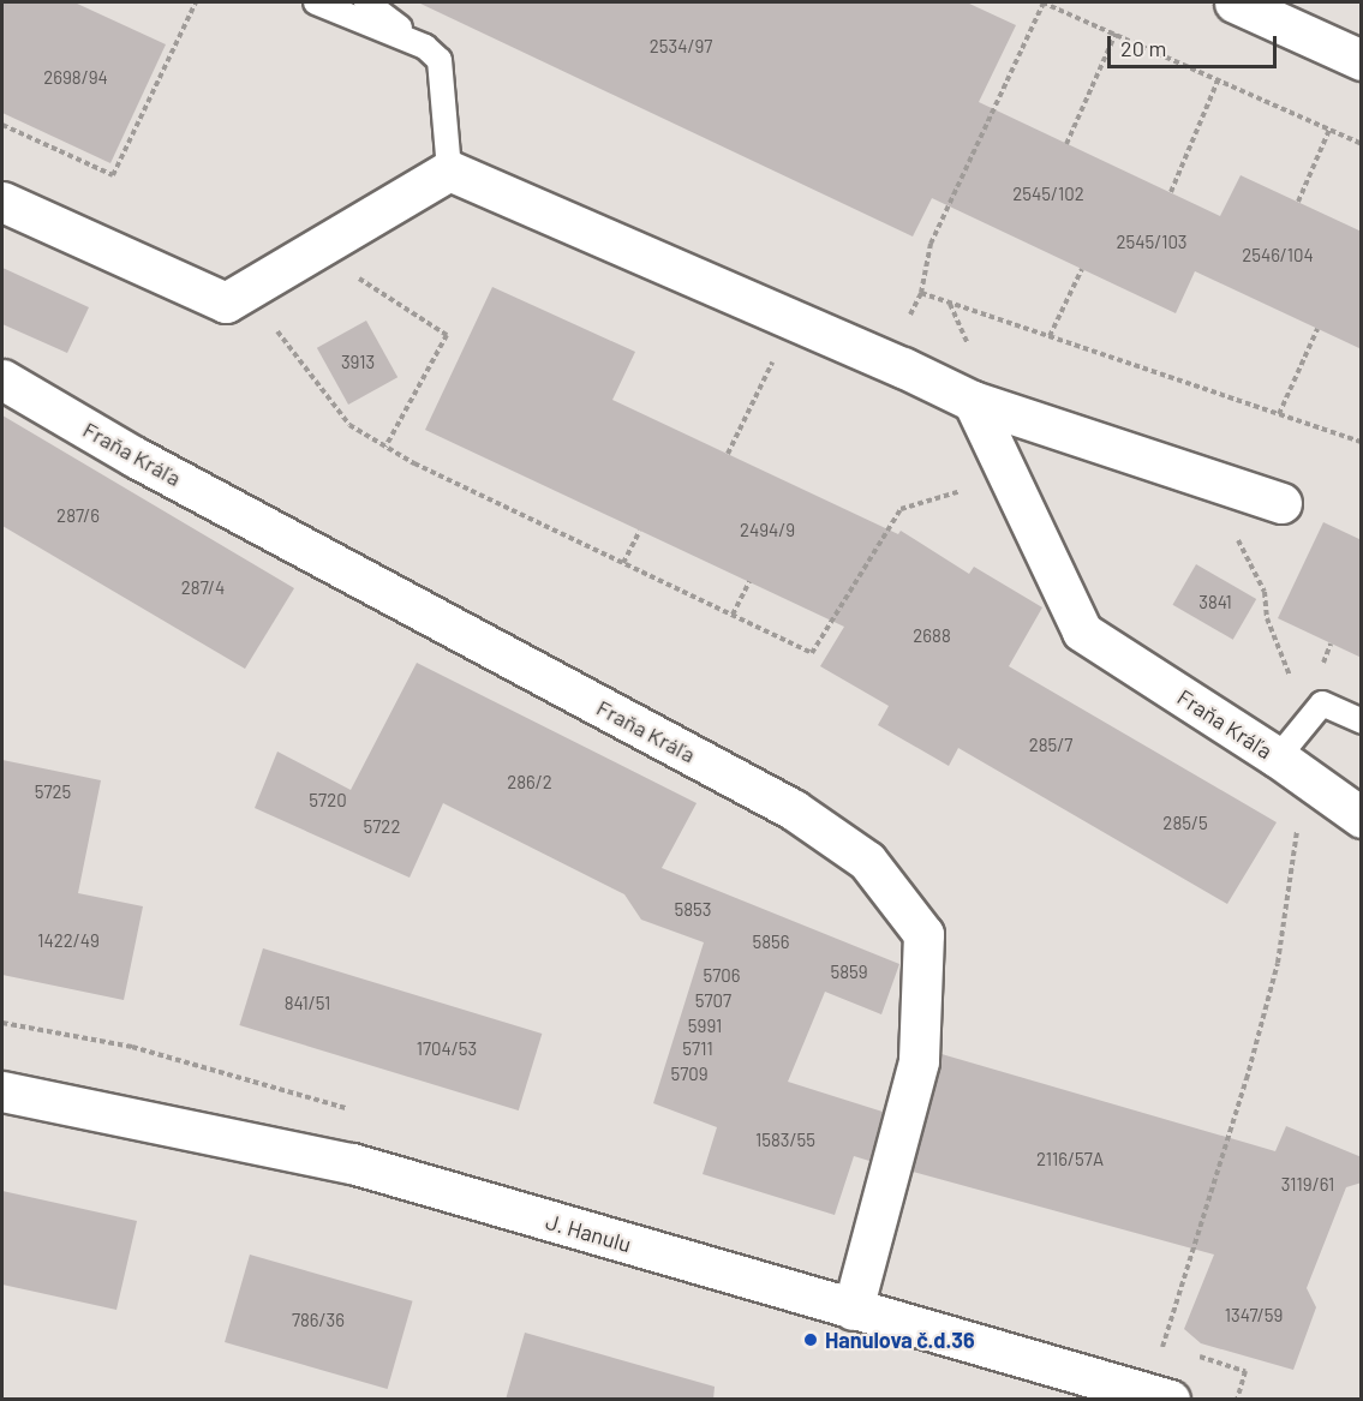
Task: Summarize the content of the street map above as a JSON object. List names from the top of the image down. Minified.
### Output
{"streets":{"street":["Fraňa Kráľa","J. Hanulu"]},"crossings":[["Fraňa Kráľa","J. Hanulu"]],"places":["Hanulova č.d.36"],"house_numbers":["2534/97","2698/94","2545/102","2545/103","2546/104","3913","287/6","2494/9","287/4","3841","2688","285/7","286/2","5725","5720","285/5","5722","5853","1422/49","5856","5859","5706","5707","841/51","5991","1704/53","5711","5709","1583/55","2116/57A","3119/61","1347/59","786/36"],"scale_bar":"20 m"}
